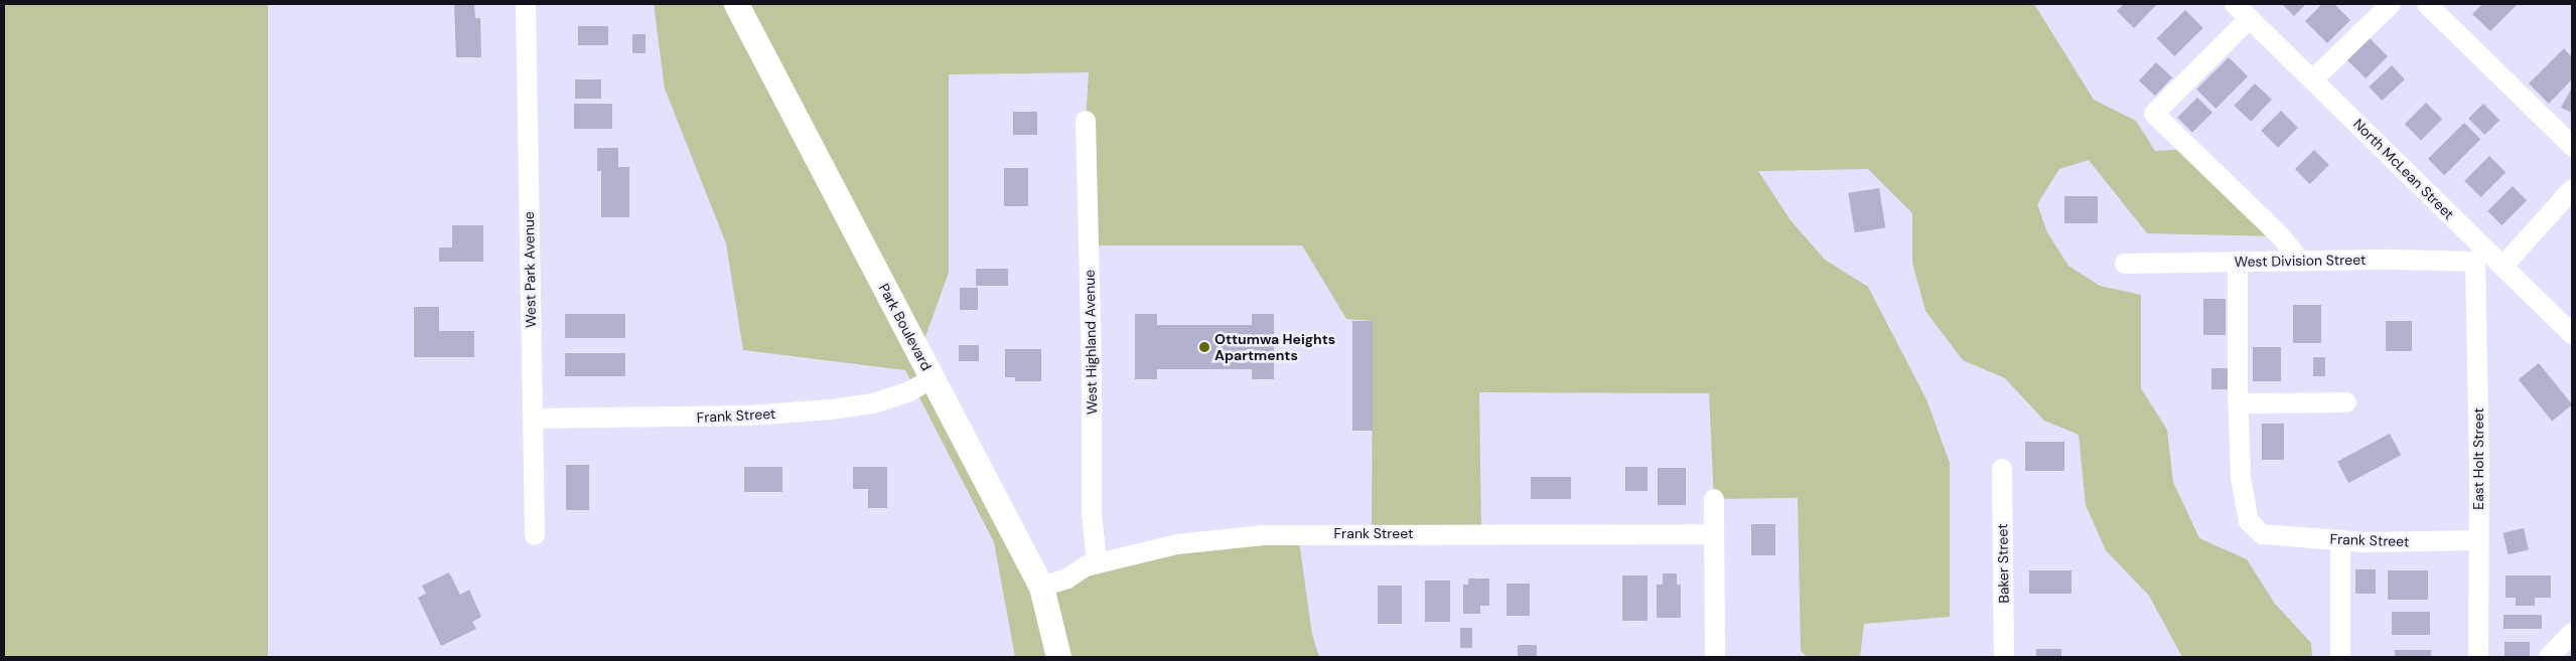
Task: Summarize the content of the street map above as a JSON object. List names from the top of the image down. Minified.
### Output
{"streets":{"main road":["Park Boulevard"],"street":["North McLean Street","West Division Street","West Park Avenue","West Highland Avenue","Frank Street","East Holt Street","Baker Street"]},"crossings":[["North McLean Street","West Division Street"],["North McLean Street","East Holt Street"],["West Division Street","East Holt Street"],["West Park Avenue","Frank Street"],["Park Boulevard","Frank Street"],["West Highland Avenue","Frank Street"],["Frank Street","East Holt Street"]],"places":["Ottumwa Heights Apartments"]}
